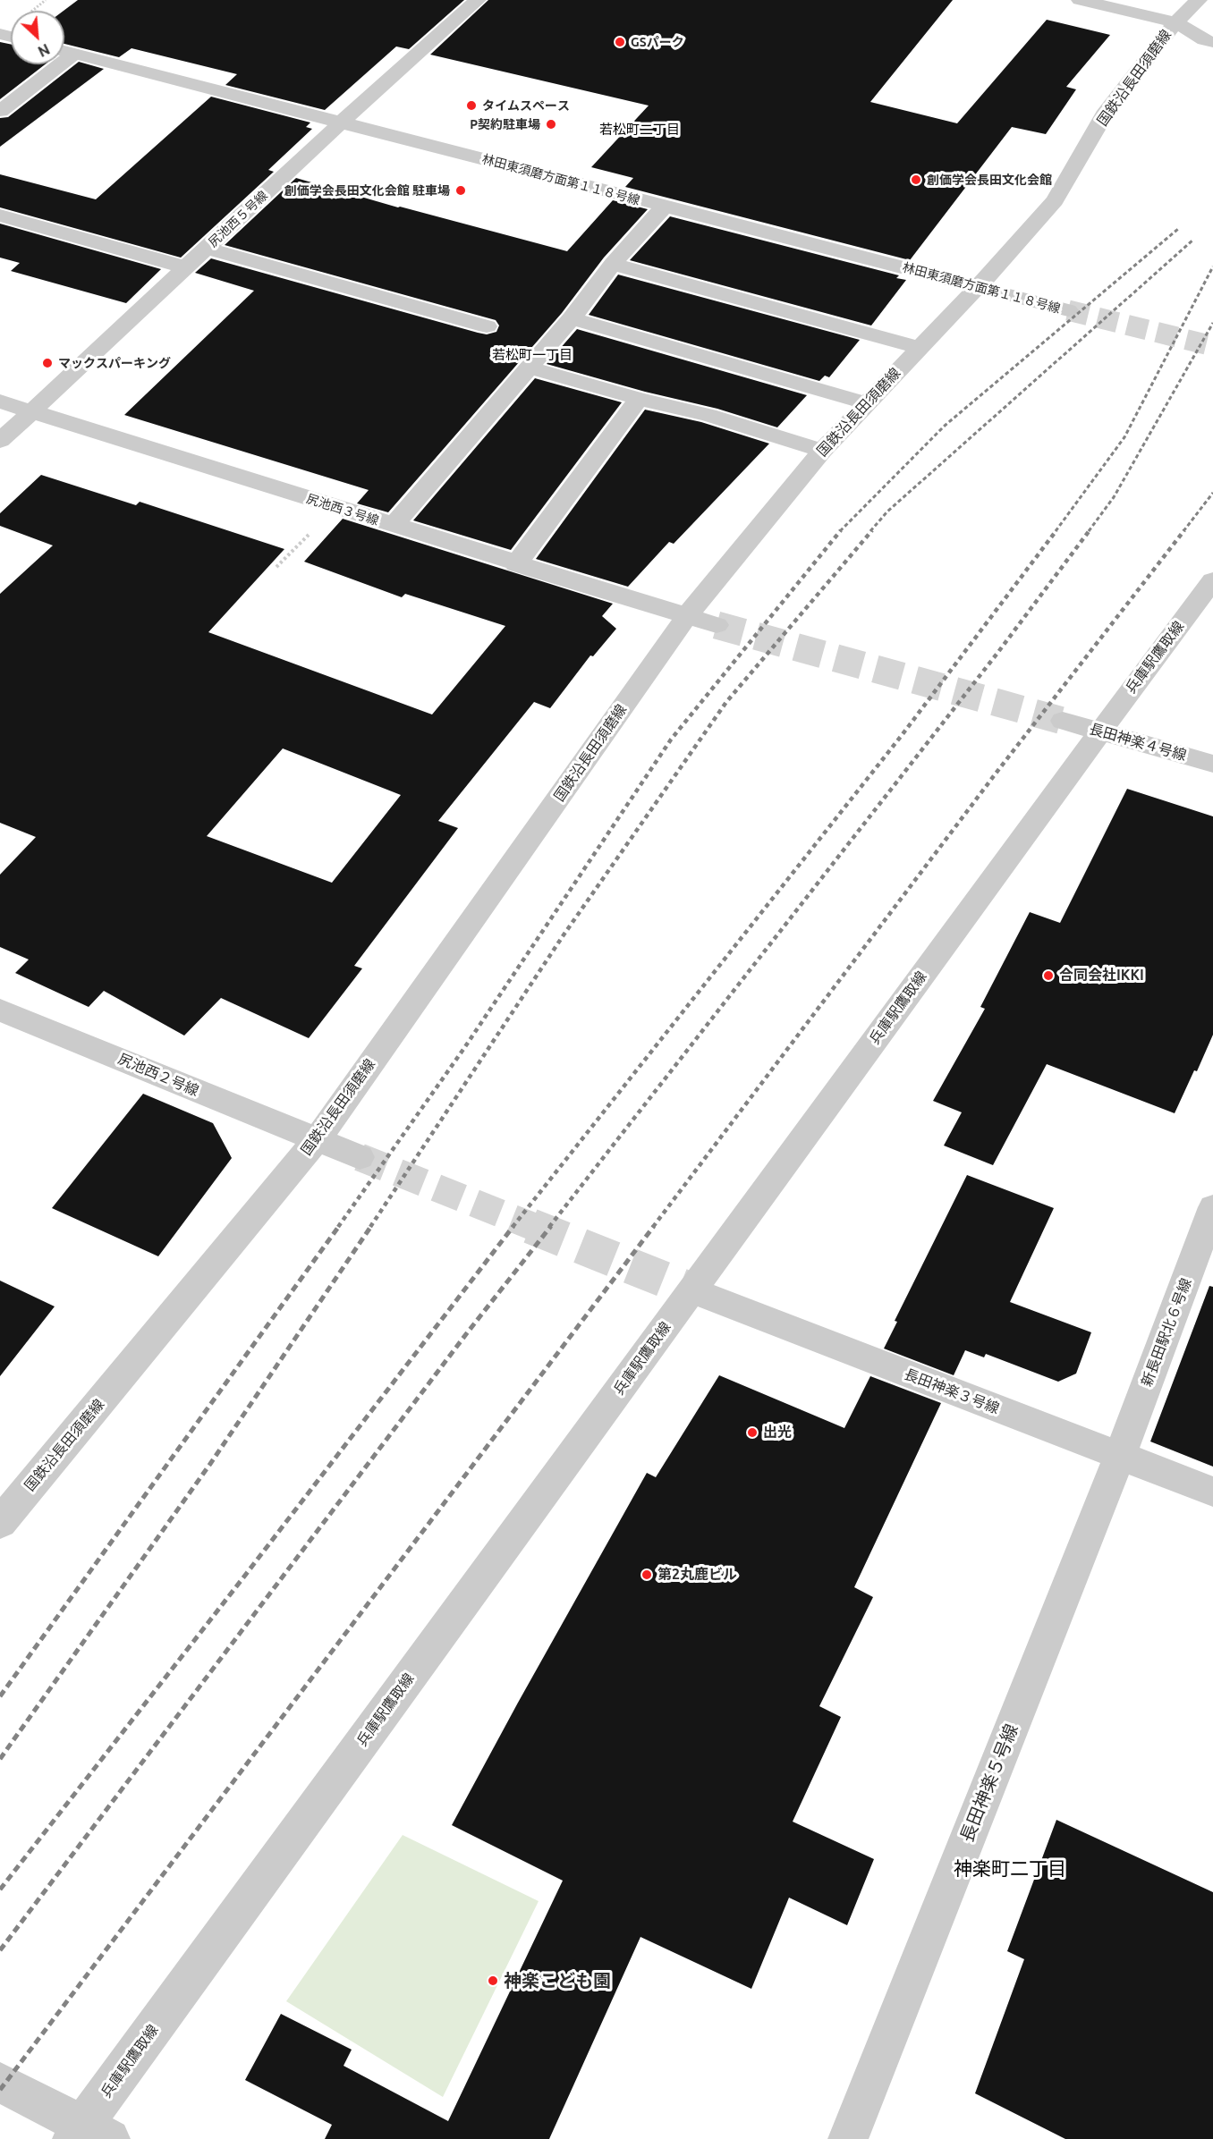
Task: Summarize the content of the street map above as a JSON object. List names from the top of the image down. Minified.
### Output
{"streets":{"street":["国鉄沿長田須磨線","林田東須磨方面第１１８号線","尻池西５号線","尻池西３号線","兵庫駅鷹取線","長田神楽４号線","尻池西２号線","新長田駅北６号線","長田神楽３号線","長田神楽５号線"]},"crossings":[["国鉄沿長田須磨線","林田東須磨方面第１１８号線"],["国鉄沿長田須磨線","尻池西３号線"],["国鉄沿長田須磨線","尻池西２号線"],["林田東須磨方面第１１８号線","尻池西５号線"],["尻池西５号線","尻池西３号線"],["兵庫駅鷹取線","長田神楽４号線"],["兵庫駅鷹取線","長田神楽３号線"],["新長田駅北６号線","長田神楽３号線"],["新長田駅北６号線","長田神楽５号線"],["長田神楽３号線","長田神楽５号線"]],"districts":["若松町二丁目","若松町一丁目","神楽町二丁目"],"places":["GSパーク","タイムスペース","P契約駐車場","創価学会長田文化会館","創価学会長田文化会館 駐車場","マックスパーキング","合同会社IKKI","出光","第2丸鹿ビル","神楽こども園"],"north":"bottom right"}
